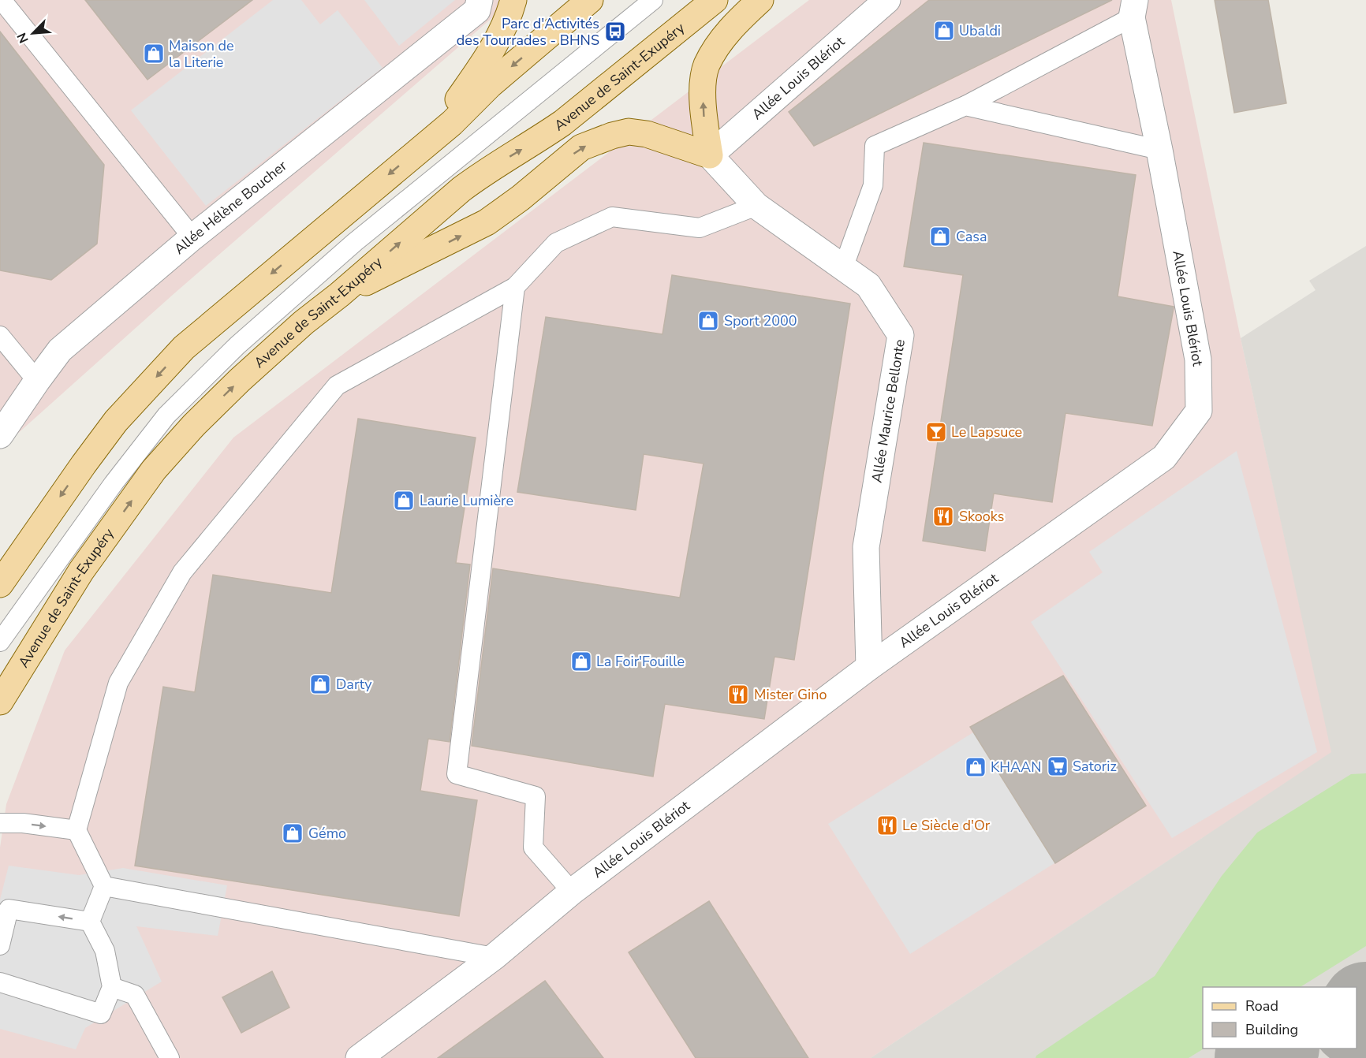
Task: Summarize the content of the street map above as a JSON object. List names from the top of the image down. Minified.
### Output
{"streets":{"main road":["Avenue de Saint-Exupéry"],"street":["Allée Louis Blériot","Allée Hélène Boucher","Allée Maurice Bellonte"]},"crossings":[["Allée Louis Blériot","Allée Maurice Bellonte"]],"places":{"shop":["Ubaldi","Maison de la Literie","Casa","Sport 2000","Laurie Lumière","La Foir'Fouille","Darty","KHAAN","Gémo"],"bus stop":["Parc d'Activités des Tourrades - BHNS"],"bar":["Le Lapsuce"],"restaurant":["Skooks","Mister Gino","Le Siècle d'Or"],"supermarket":["Satoriz"]},"legend":["Road","Building"],"north":"bottom left"}
